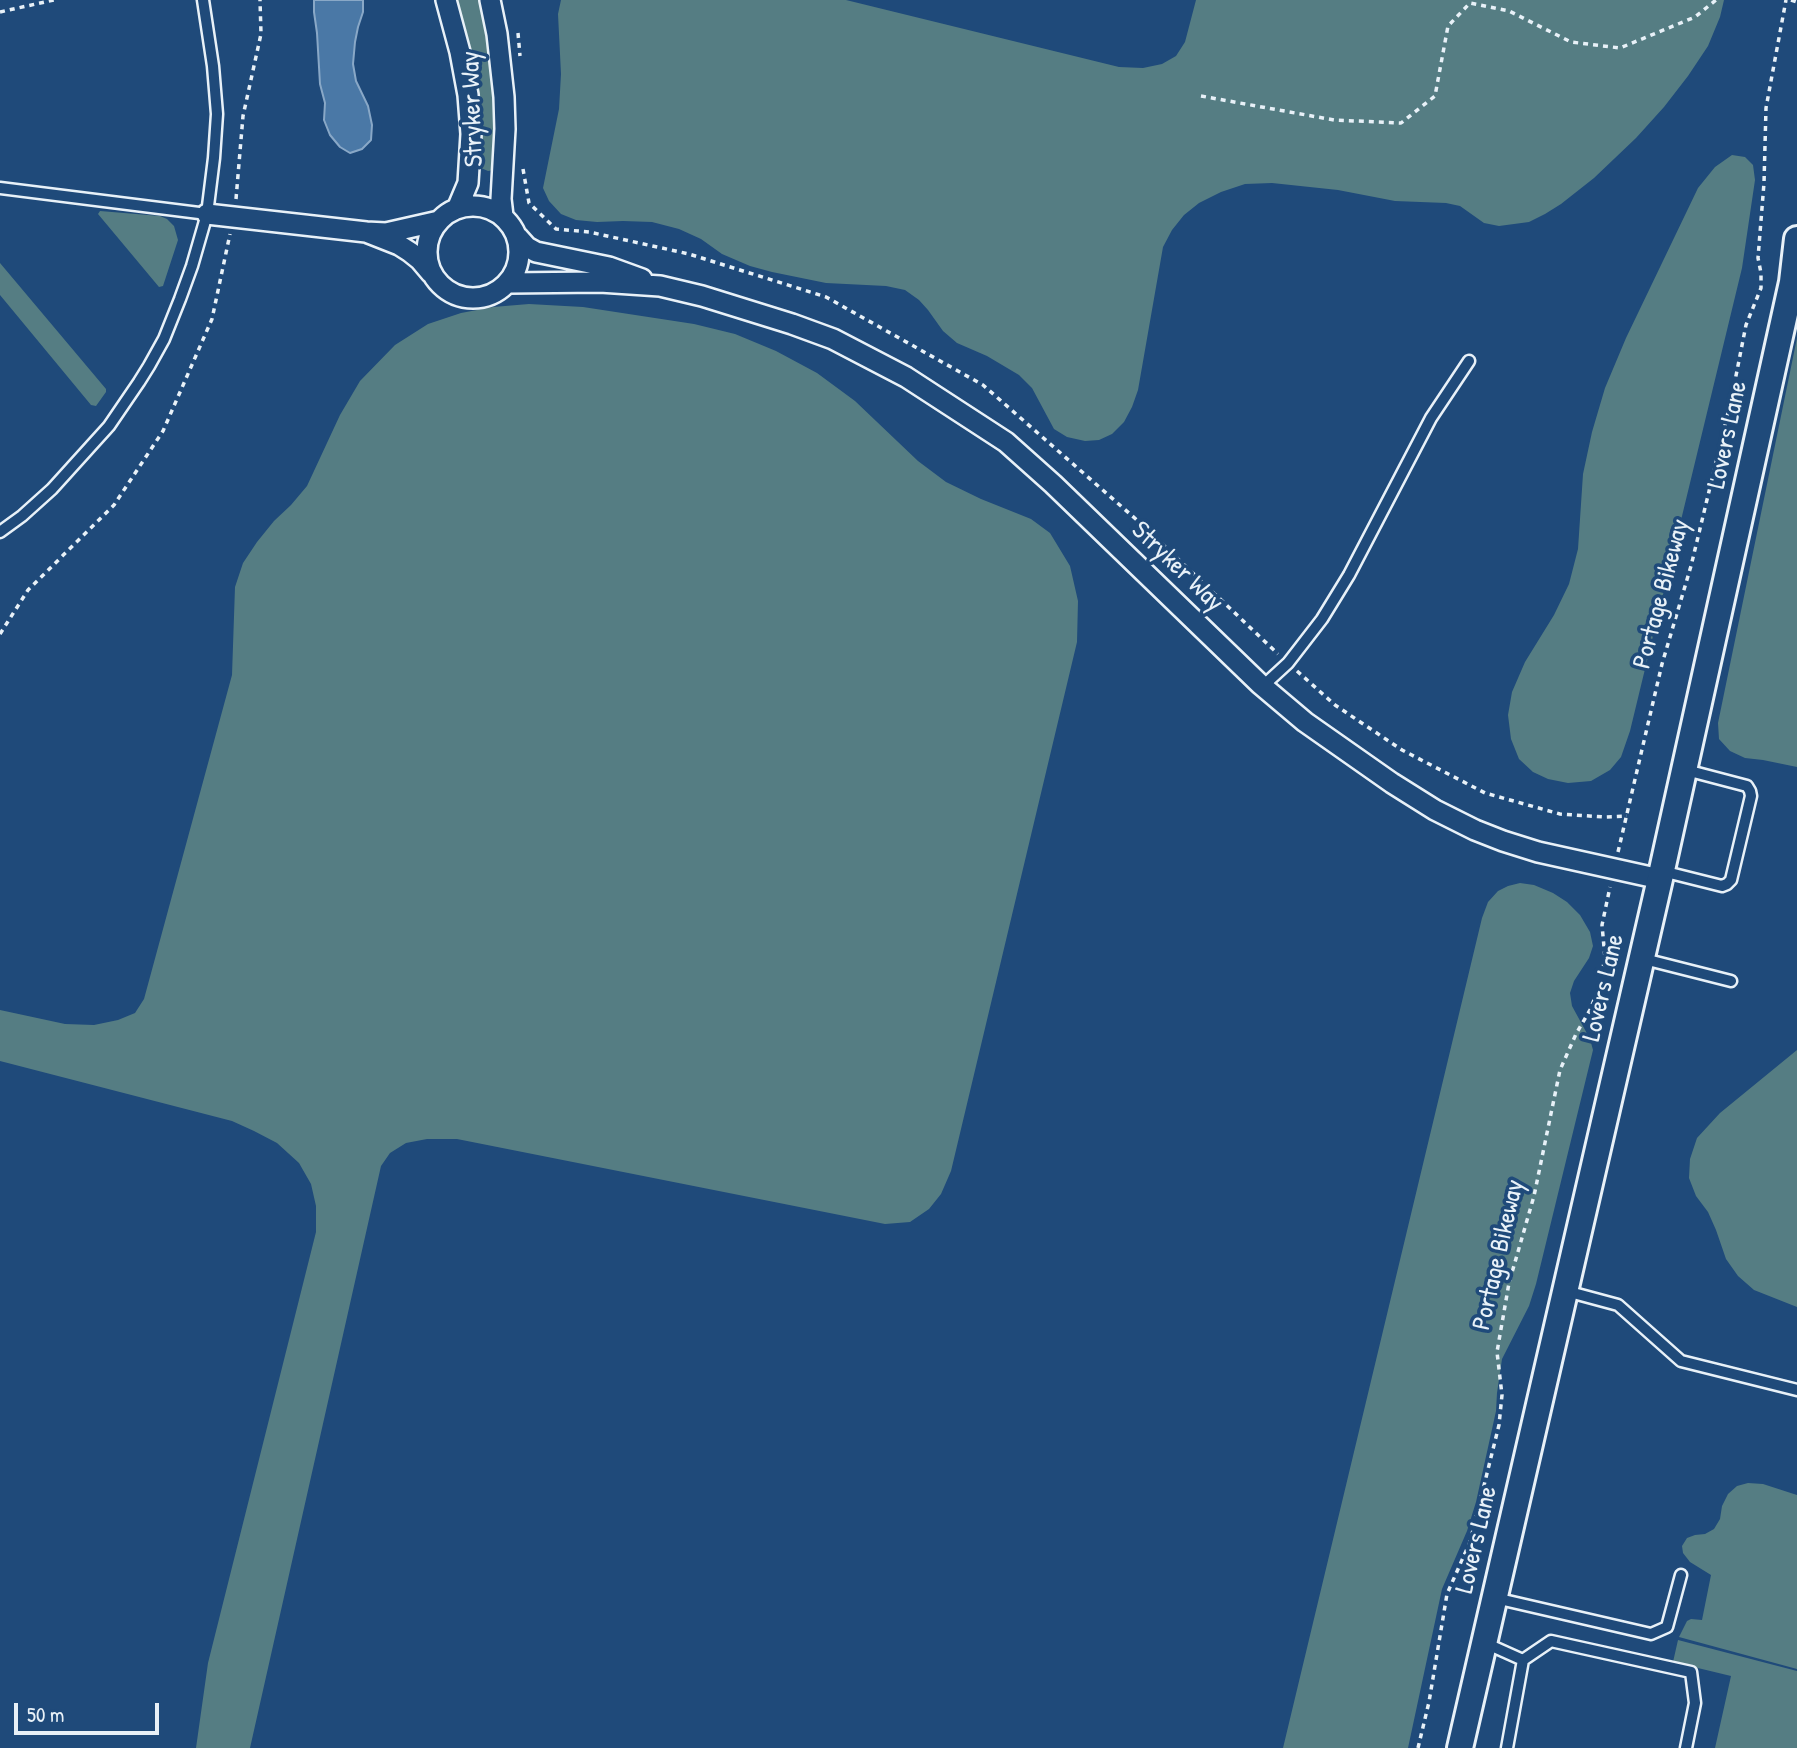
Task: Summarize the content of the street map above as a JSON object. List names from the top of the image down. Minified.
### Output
{"streets":{"street":["Stryker Way","Lovers Lane"],"path":["Portage Bikeway"]},"crossings":[["Stryker Way","Lovers Lane"]],"scale_bar":"50 m"}
